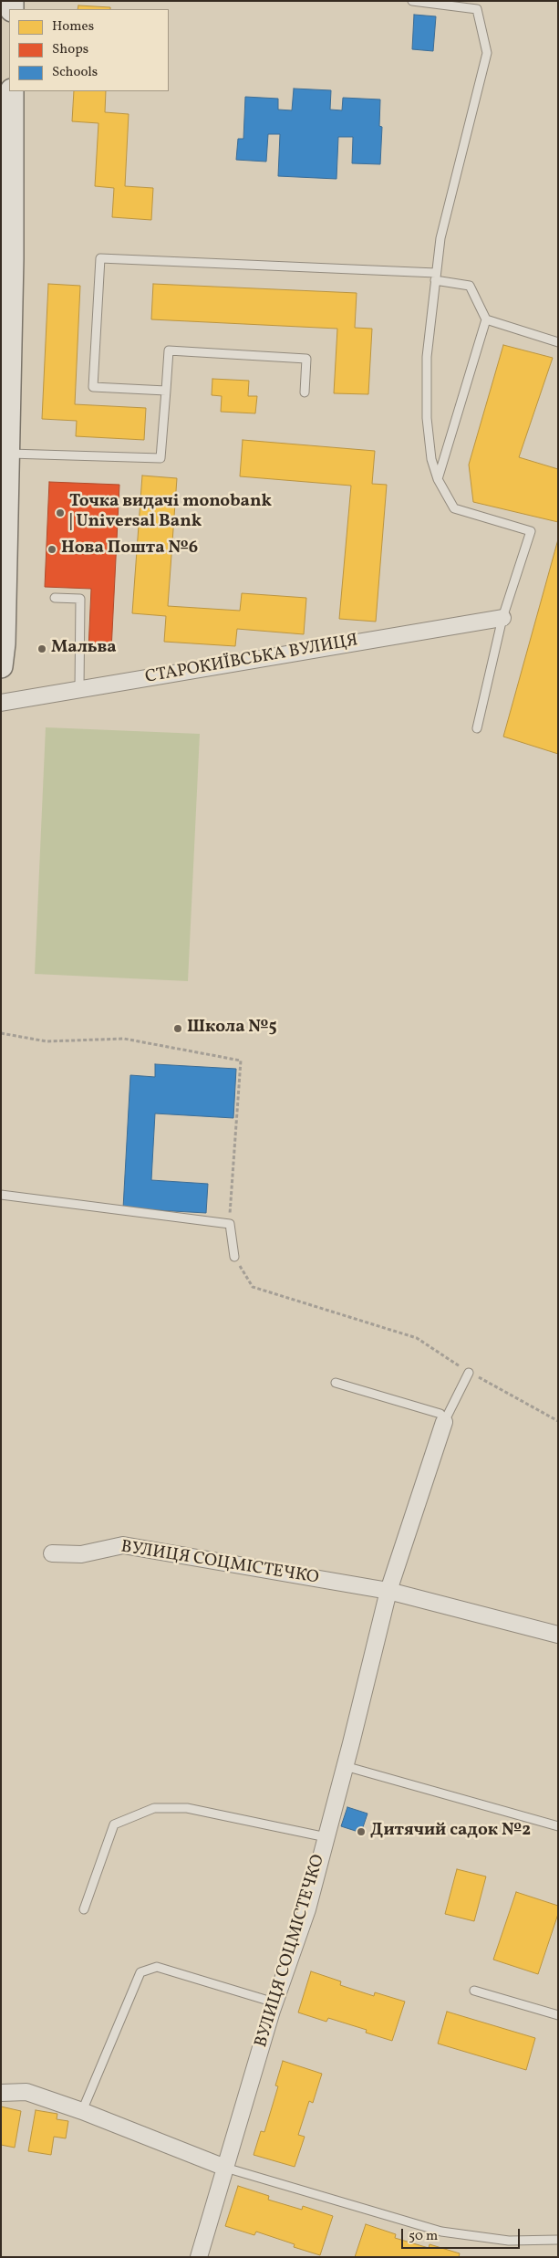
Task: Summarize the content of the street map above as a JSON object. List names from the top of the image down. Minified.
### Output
{"streets":{"street":["СТАРОКИЇВСЬКА ВУЛИЦЯ","ВУЛИЦЯ СОЦМІСТЕЧКО"]},"places":["Точка видачі monobank | Universal Bank","Нова Пошта №6","Мальва","Школа №5","Дитячий садок №2"],"legend":["Homes","Shops","Schools"],"scale_bar":"50 m"}
